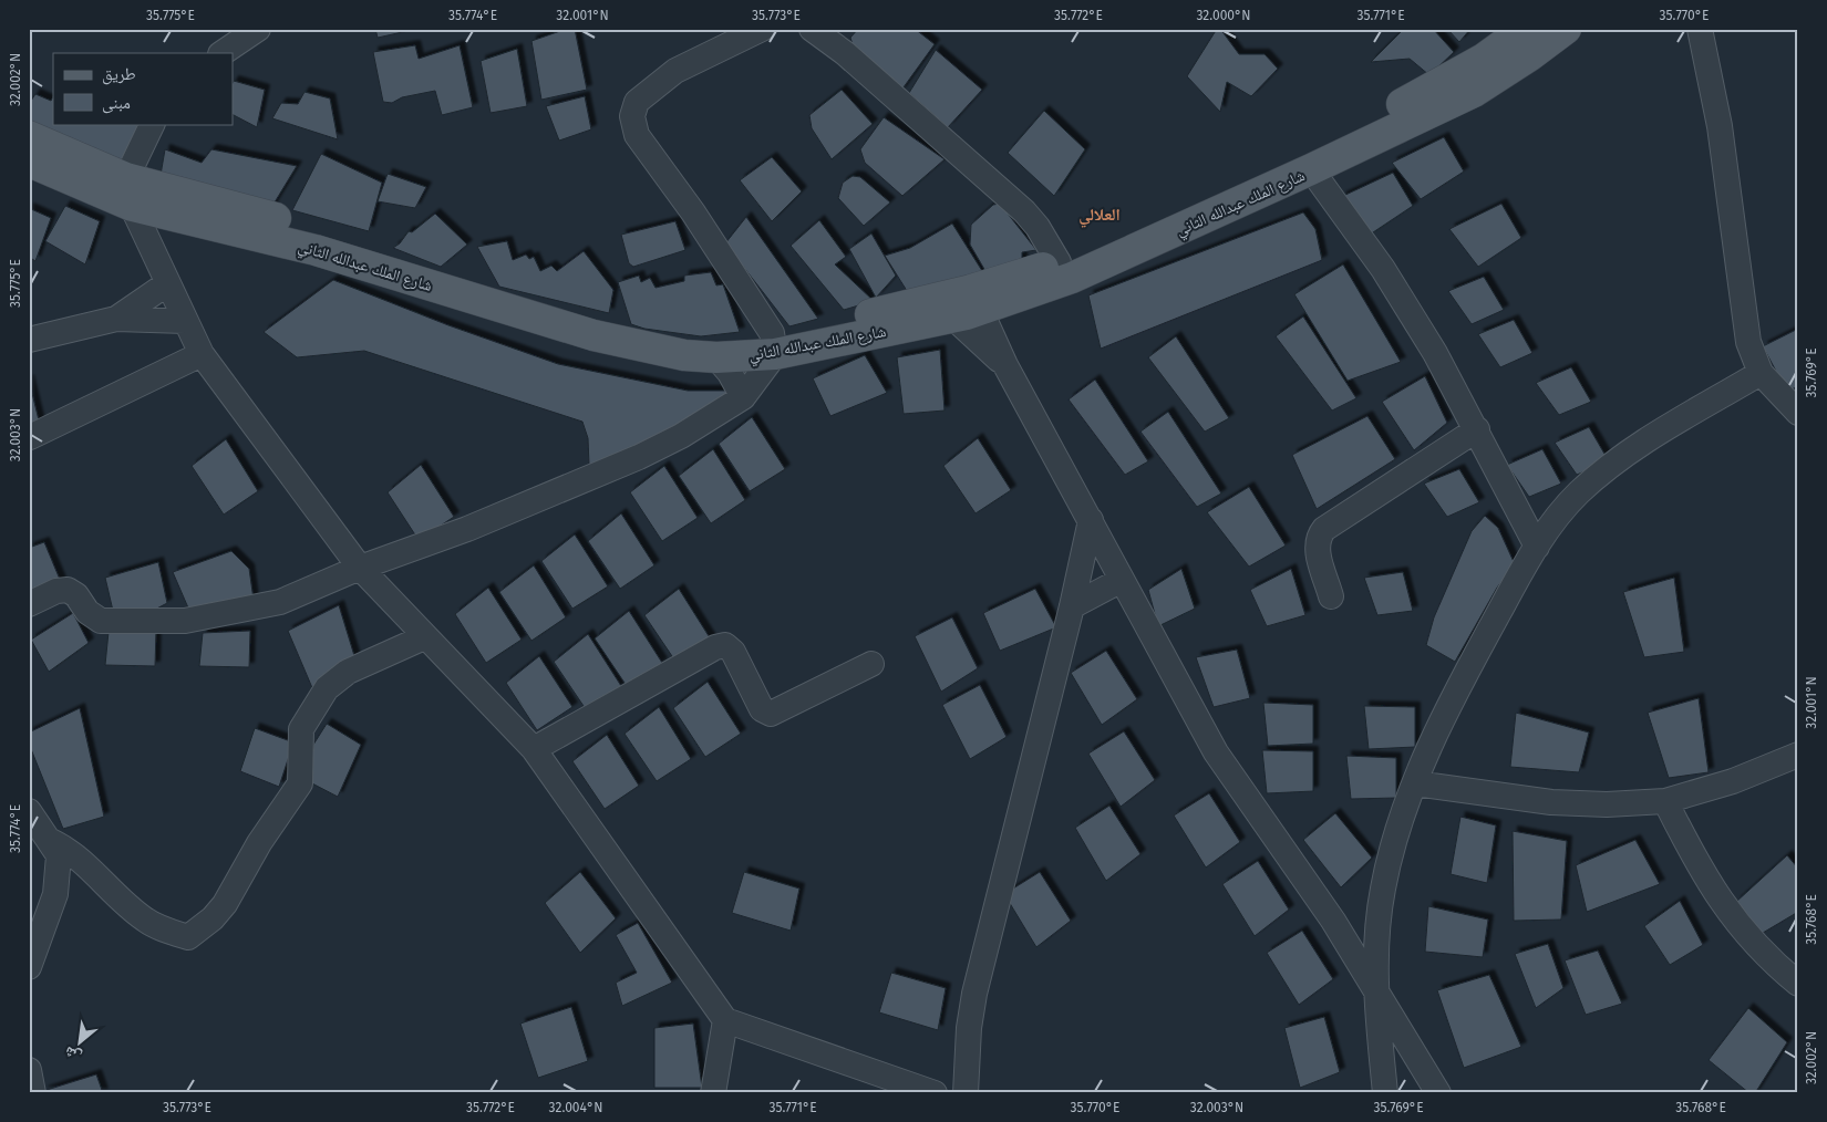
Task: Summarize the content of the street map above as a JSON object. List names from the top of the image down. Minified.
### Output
{"streets":{"main road":["شارع الملك عبدالله الثاني"]},"districts":["العلالي"],"legend":["طريق","مبنى"],"north":"bottom left","coordinates":["35.775°E","35.774°E","32.001°N","35.773°E","35.772°E","32.000°N","35.771°E","35.770°E","32.002°N","35.769°E","32.003°N","35.768°E","32.004°N"]}
